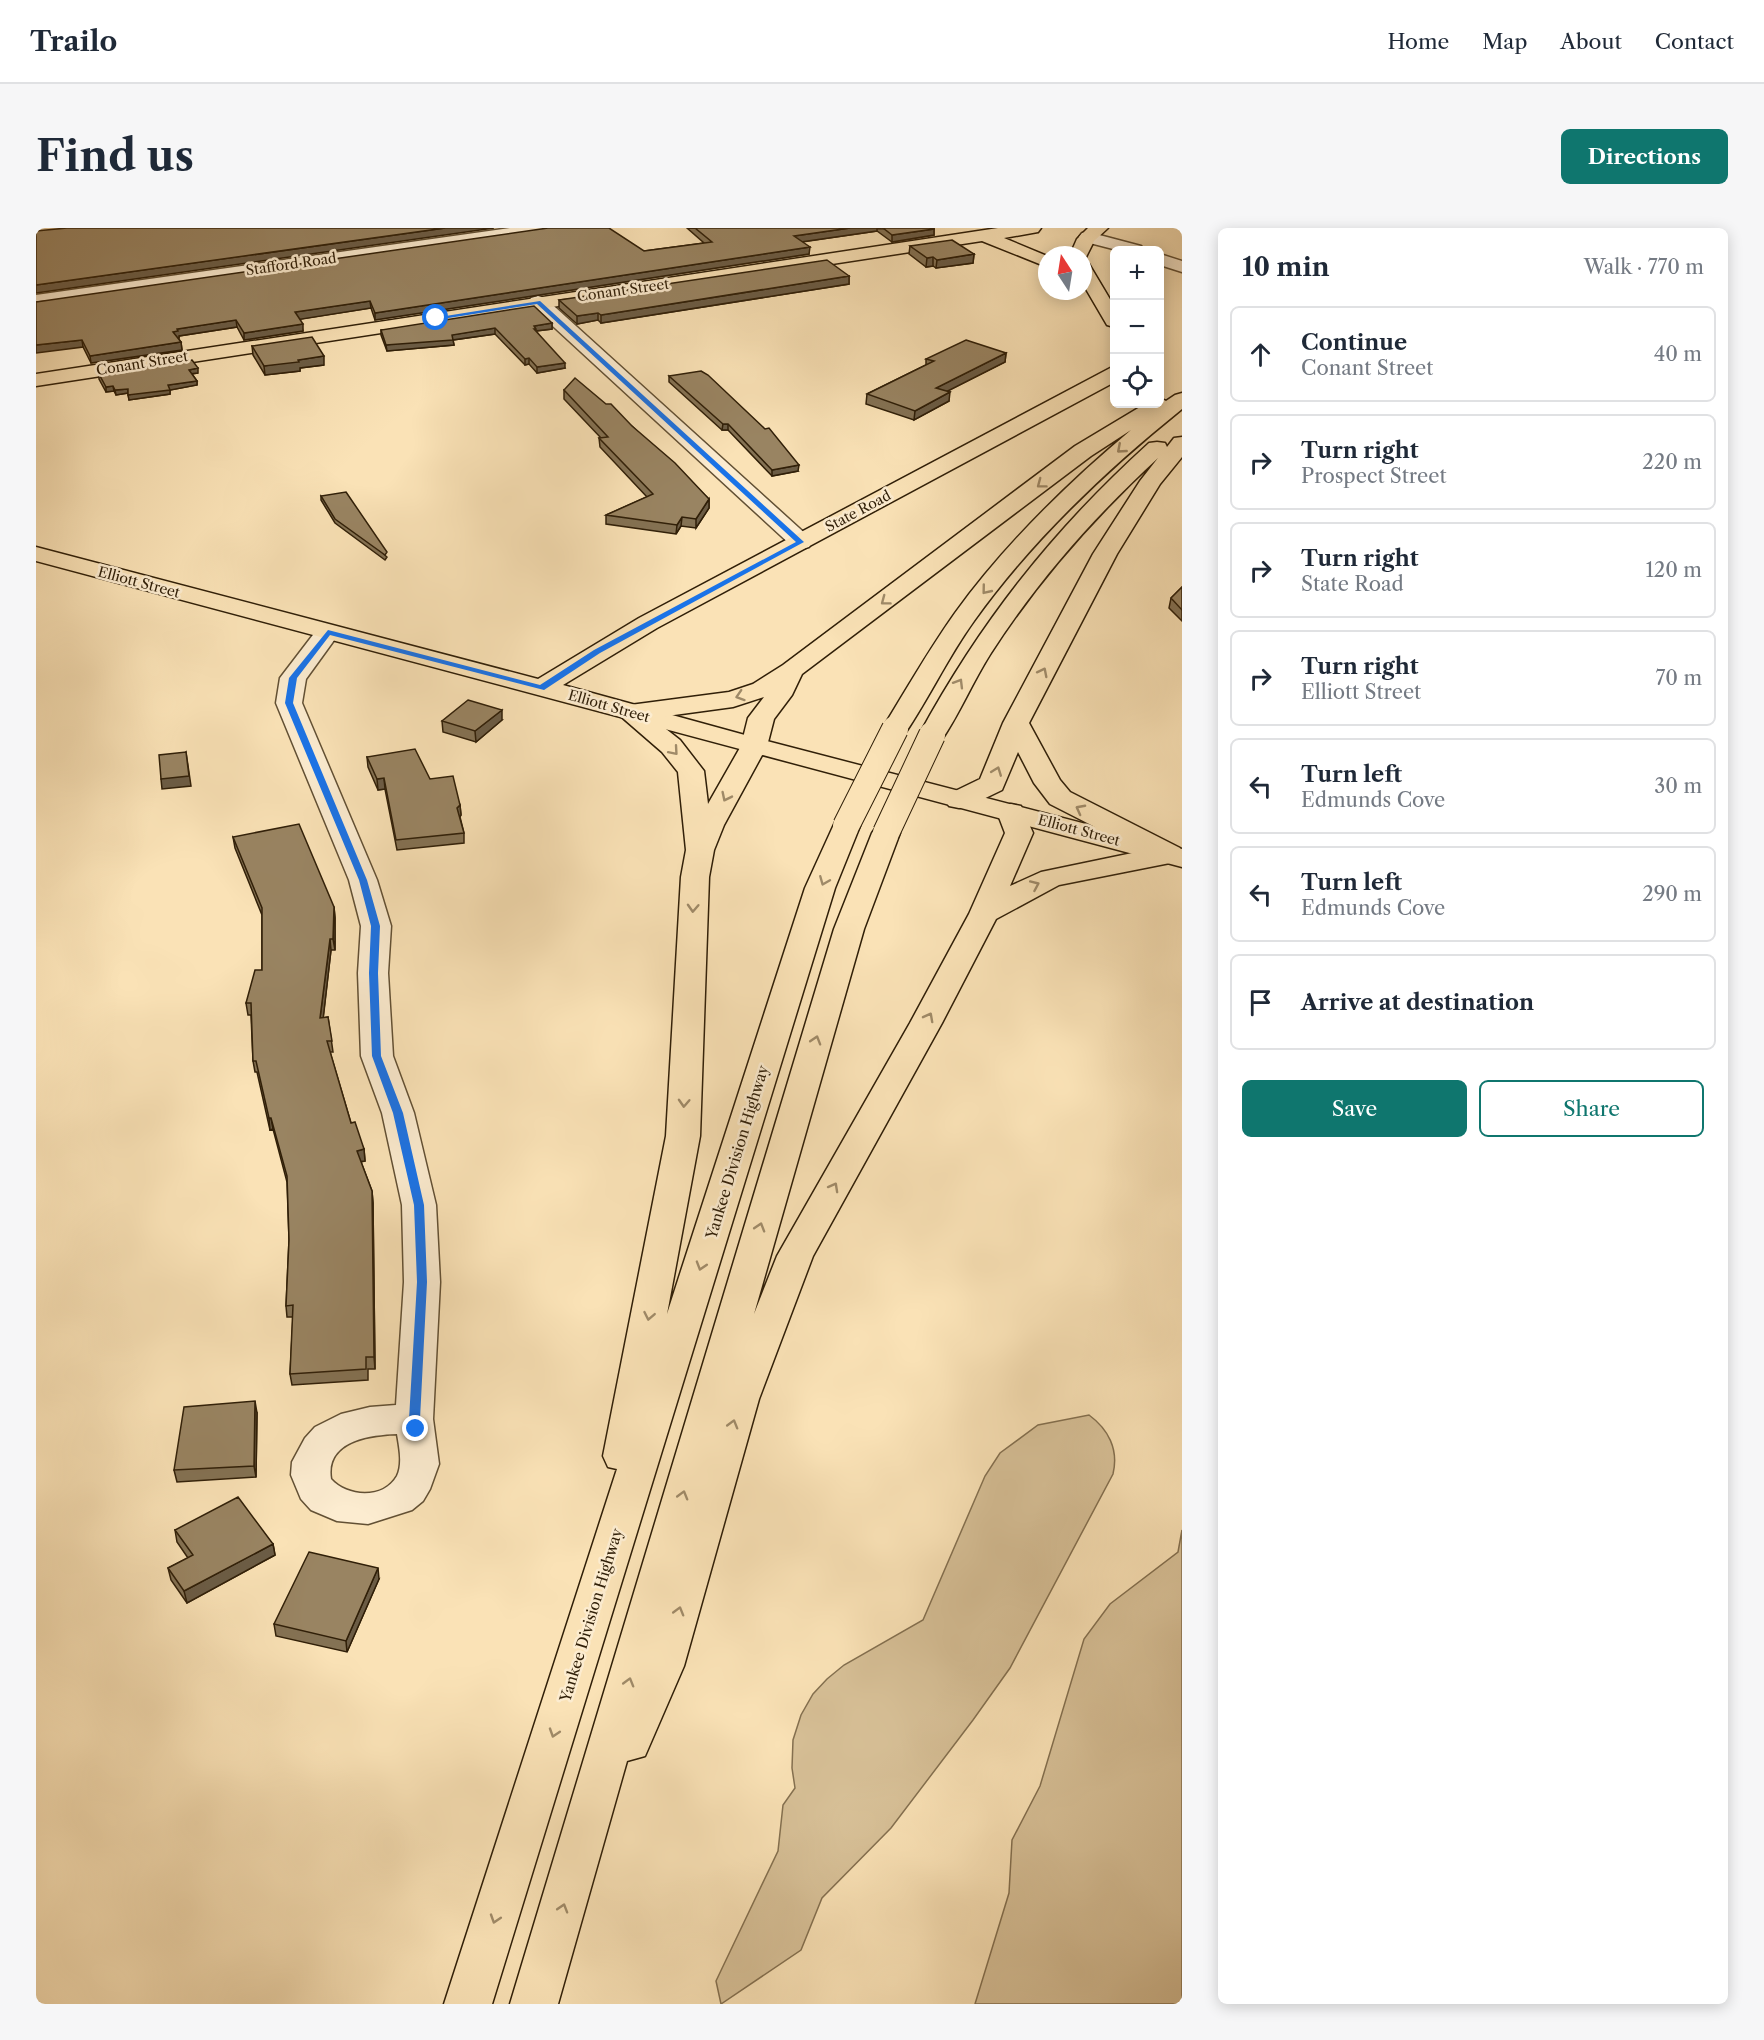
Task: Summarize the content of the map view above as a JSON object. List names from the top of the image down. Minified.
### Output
{"streets":{"main road":["Conant Street","State Road","Elliott Street","Yankee Division Highway"],"street":["Stafford Road"]},"crossings":[["State Road","Elliott Street"]],"north":"top","page":{"header":"Trailo","nav":["Home","Map","About","Contact"],"buttons":["Directions",["Save","Share"]],"title":"Find us","heading":["10 min","Walk · 770 m"],"map_buttons":["+","−"],"list":[["Continue","Conant Street","40 m"],["Turn right","Prospect Street","220 m"],["Turn right","State Road","120 m"],["Turn right","Elliott Street","70 m"],["Turn left","Edmunds Cove","30 m"],["Turn left","Edmunds Cove","290 m"],"Arrive at destination"]}}
